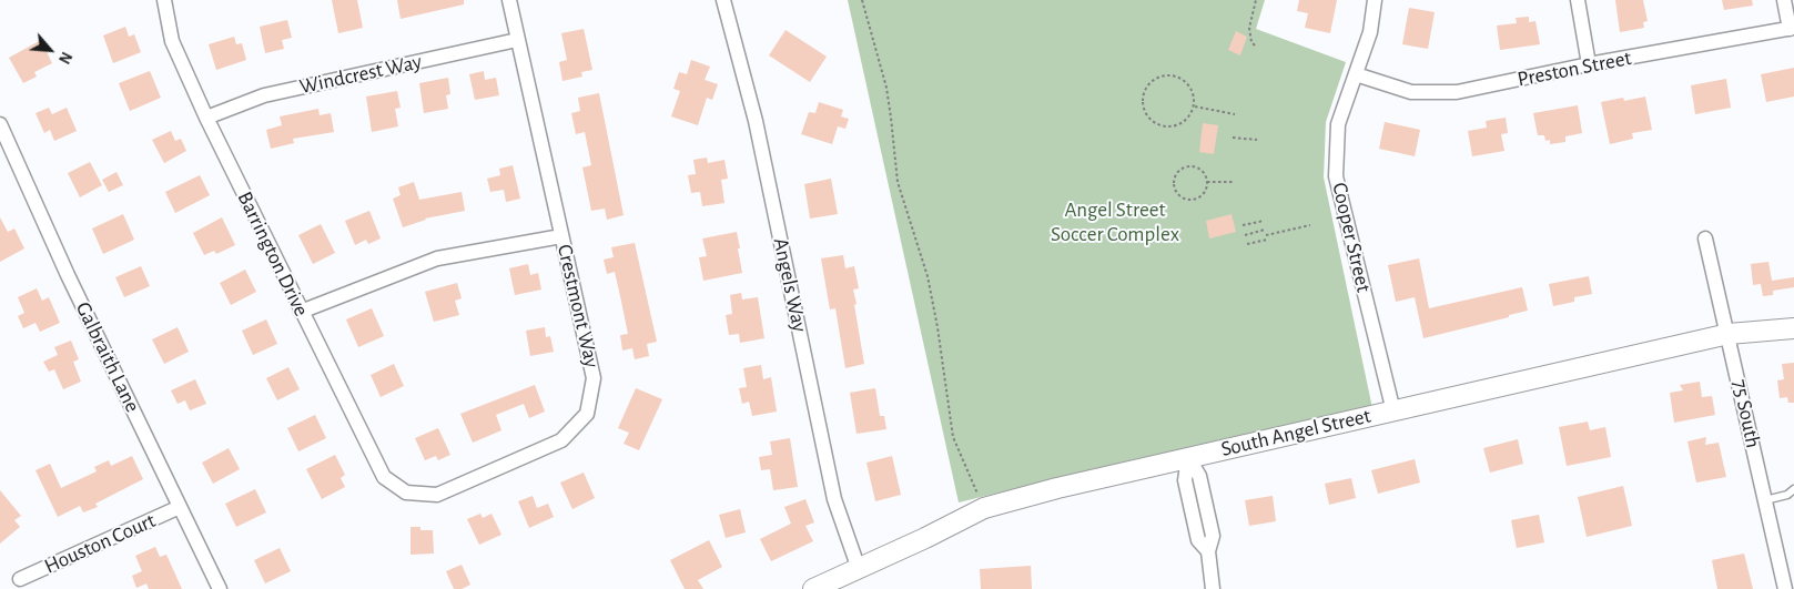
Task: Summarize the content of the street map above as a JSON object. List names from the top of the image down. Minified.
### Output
{"streets":{"street":["Preston Street","Windcrest Way","Cooper Street","Barrington Drive","Angels Way","Crestmont Way","Galbraith Lane","75 South","South Angel Street","Houston Court"]},"crossings":[["Preston Street","Cooper Street"],["Windcrest Way","Barrington Drive"],["Windcrest Way","Crestmont Way"],["Cooper Street","South Angel Street"],["Barrington Drive","Crestmont Way"],["Angels Way","South Angel Street"],["Galbraith Lane","Houston Court"],["75 South","South Angel Street"]],"parks":["Angel Street Soccer Complex"],"north":"bottom right"}
